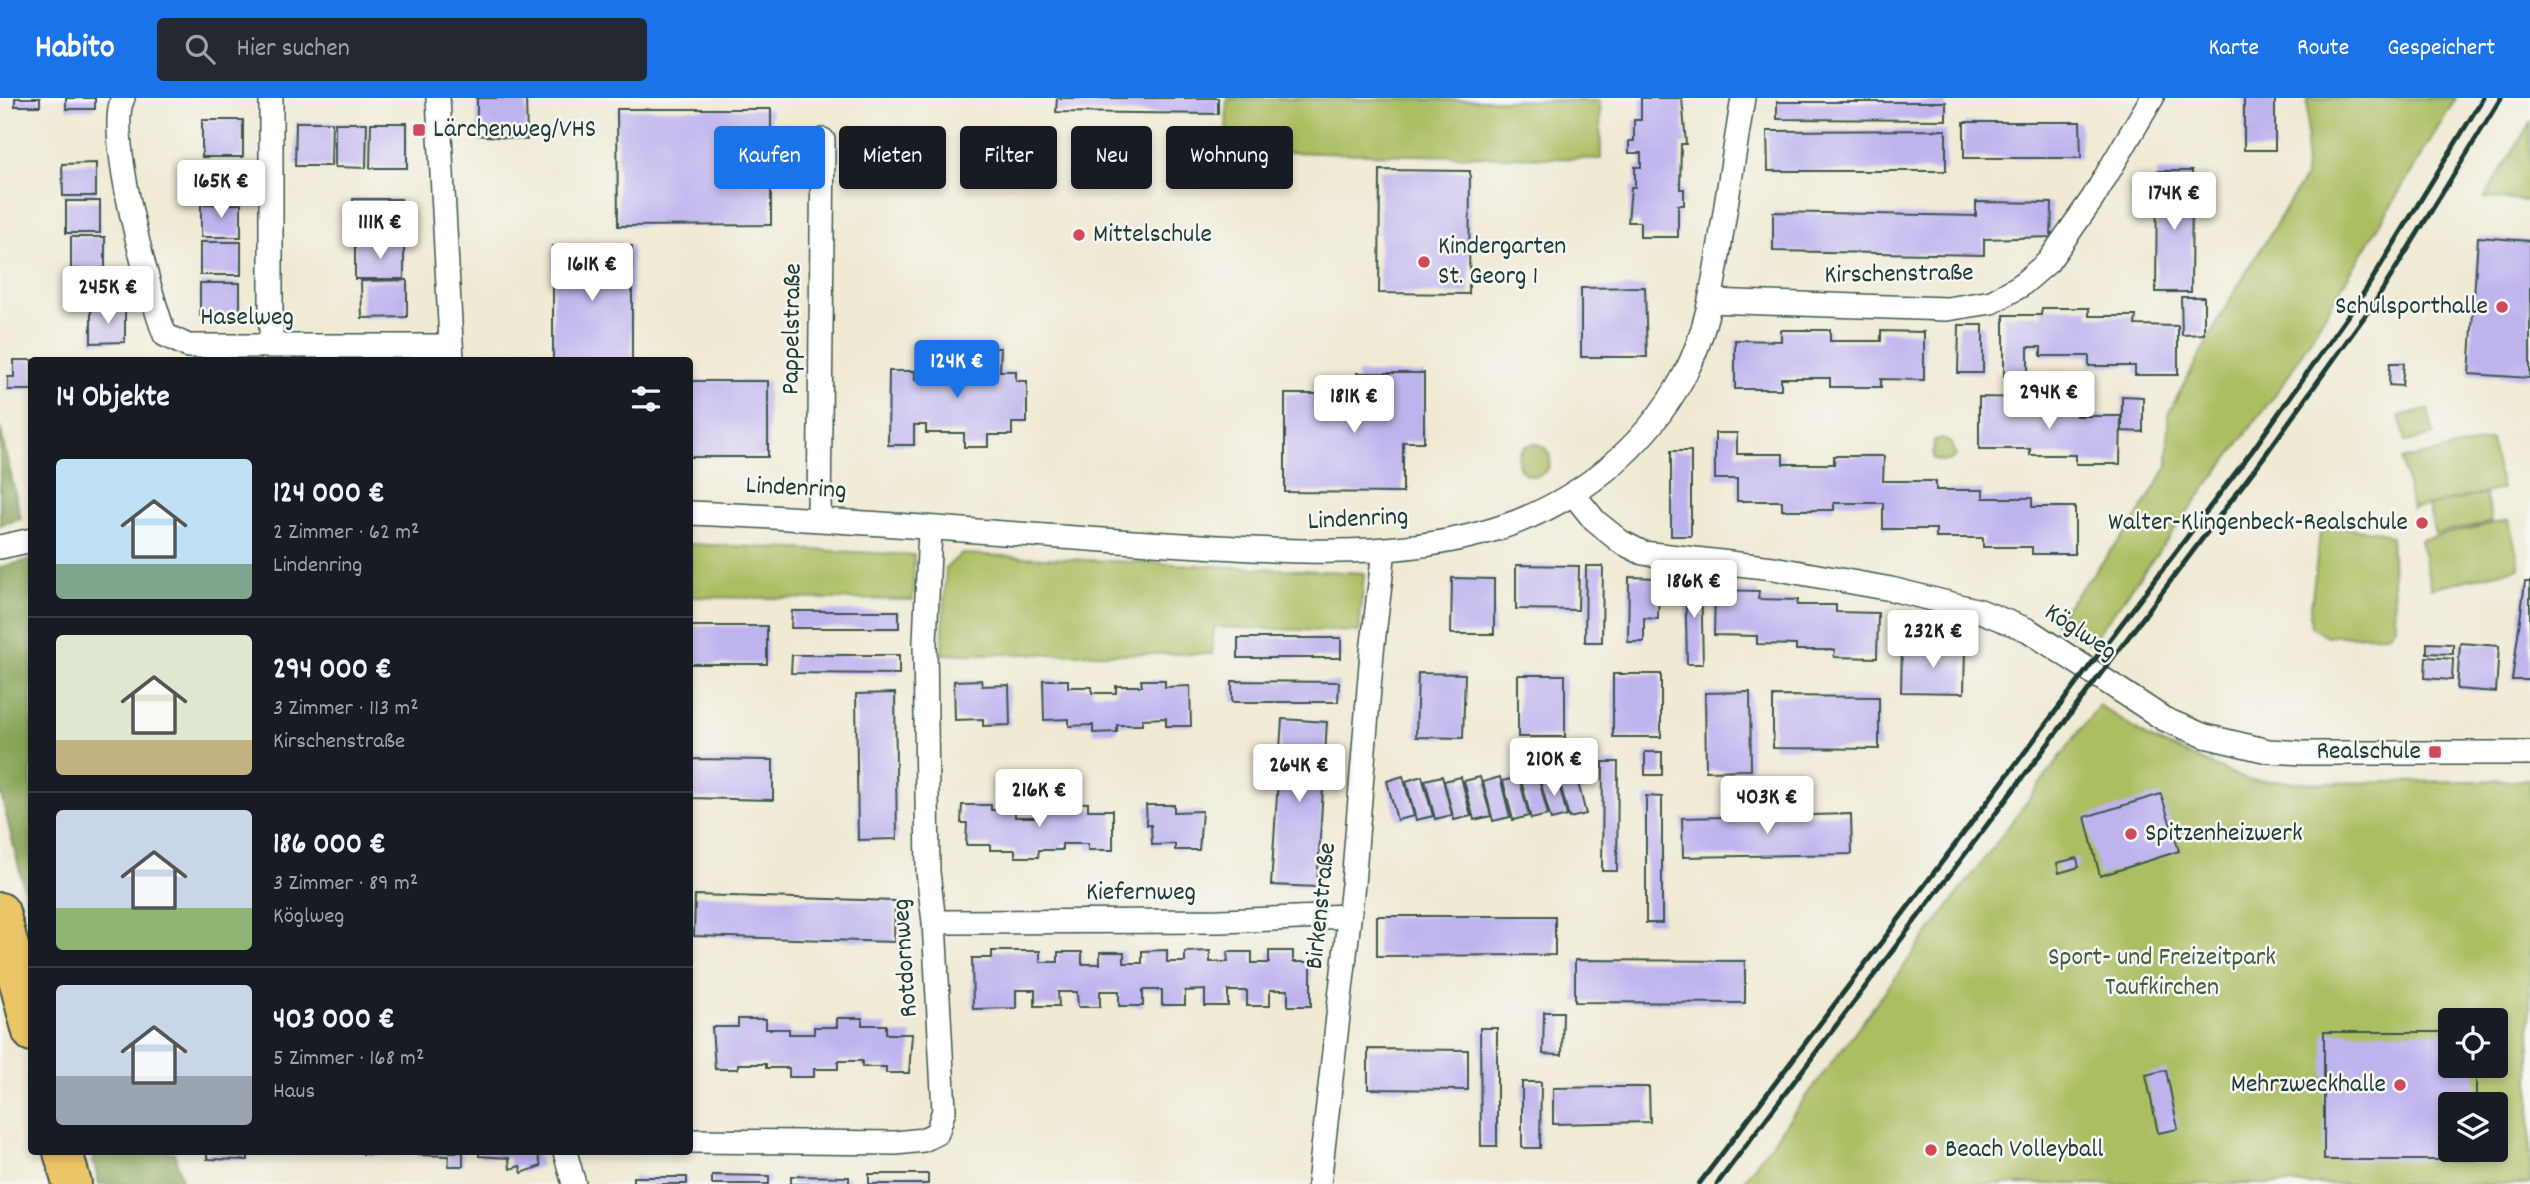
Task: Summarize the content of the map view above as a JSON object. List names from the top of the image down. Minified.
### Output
{"streets":{"street":["Kirschenstraße","Haselweg","Pappelstraße","Lindenring","Köglweg","Kiefernweg","Birkenstraße","Rotdornweg"]},"crossings":[["Kirschenstraße","Lindenring"],["Pappelstraße","Lindenring"],["Lindenring","Köglweg"],["Lindenring","Birkenstraße"],["Lindenring","Rotdornweg"],["Kiefernweg","Birkenstraße"],["Kiefernweg","Rotdornweg"]],"parks":["Sport- und Freizeitpark Taufkirchen"],"places":{"transit":["Lärchenweg/VHS","Realschule"],"other":["Mittelschule","Kindergarten St. Georg 1","Schulsporthalle","Walter-Klingenbeck-Realschule","Spitzenheizwerk","Mehrzweckhalle","Beach Volleyball"]},"page":{"header":"Habito","search":"Hier suchen","nav":["Karte","Route","Gespeichert"],"chip":["Kaufen","Mieten","Filter","Neu","Wohnung"],"price":["165K €","174K €","111K €","161K €","245K €","124K €","294K €","181K €","186K €","232K €","210K €","264K €","216K €","403K €"],"heading":"14 Objekte","list":[{"name":"124 000 €","note":"2 Zimmer · 62 m² · Lindenring"},{"name":"294 000 €","note":"3 Zimmer · 113 m² · Kirschenstraße"},{"name":"186 000 €","note":"3 Zimmer · 89 m² · Köglweg"},{"name":"403 000 €","note":"5 Zimmer · 168 m² · Haus"}]}}
